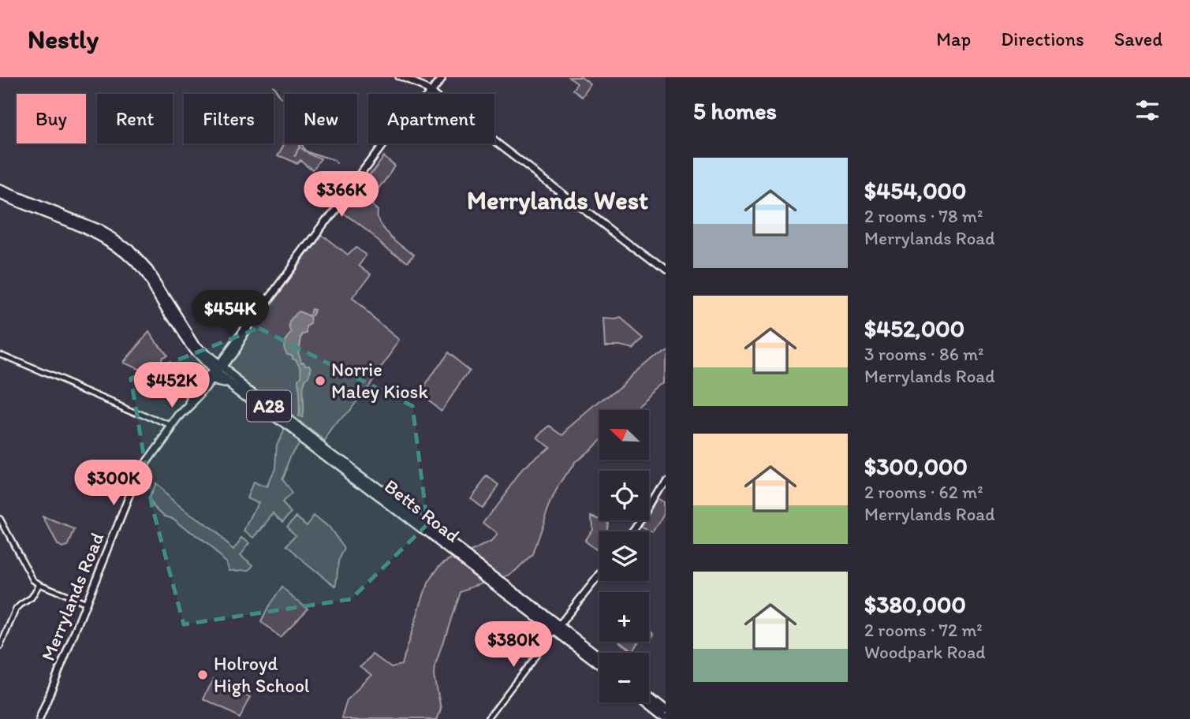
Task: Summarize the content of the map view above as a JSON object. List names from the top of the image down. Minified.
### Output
{"streets":{"highway":["A28","Betts Road"],"main road":["Merrylands Road"]},"crossings":[["A28","Betts Road"],["A28","Merrylands Road"],["Betts Road","Merrylands Road"]],"districts":["Merrylands West"],"places":["Norrie Maley Kiosk","Holroyd High School"],"north":"top left","page":{"header":"Nestly","nav":["Map","Directions","Saved"],"heading":"5 homes","chip":["Buy","Rent","Filters","New","Apartment"],"list":[{"name":"$454,000","note":"2 rooms · 78 m² · Merrylands Road"},{"name":"$452,000","note":"3 rooms · 86 m² · Merrylands Road"},{"name":"$300,000","note":"2 rooms · 62 m² · Merrylands Road"},{"name":"$380,000","note":"2 rooms · 72 m² · Woodpark Road"}],"price":["$366K","$454K","$452K","$300K","$380K"],"map_buttons":["+","−"]}}
